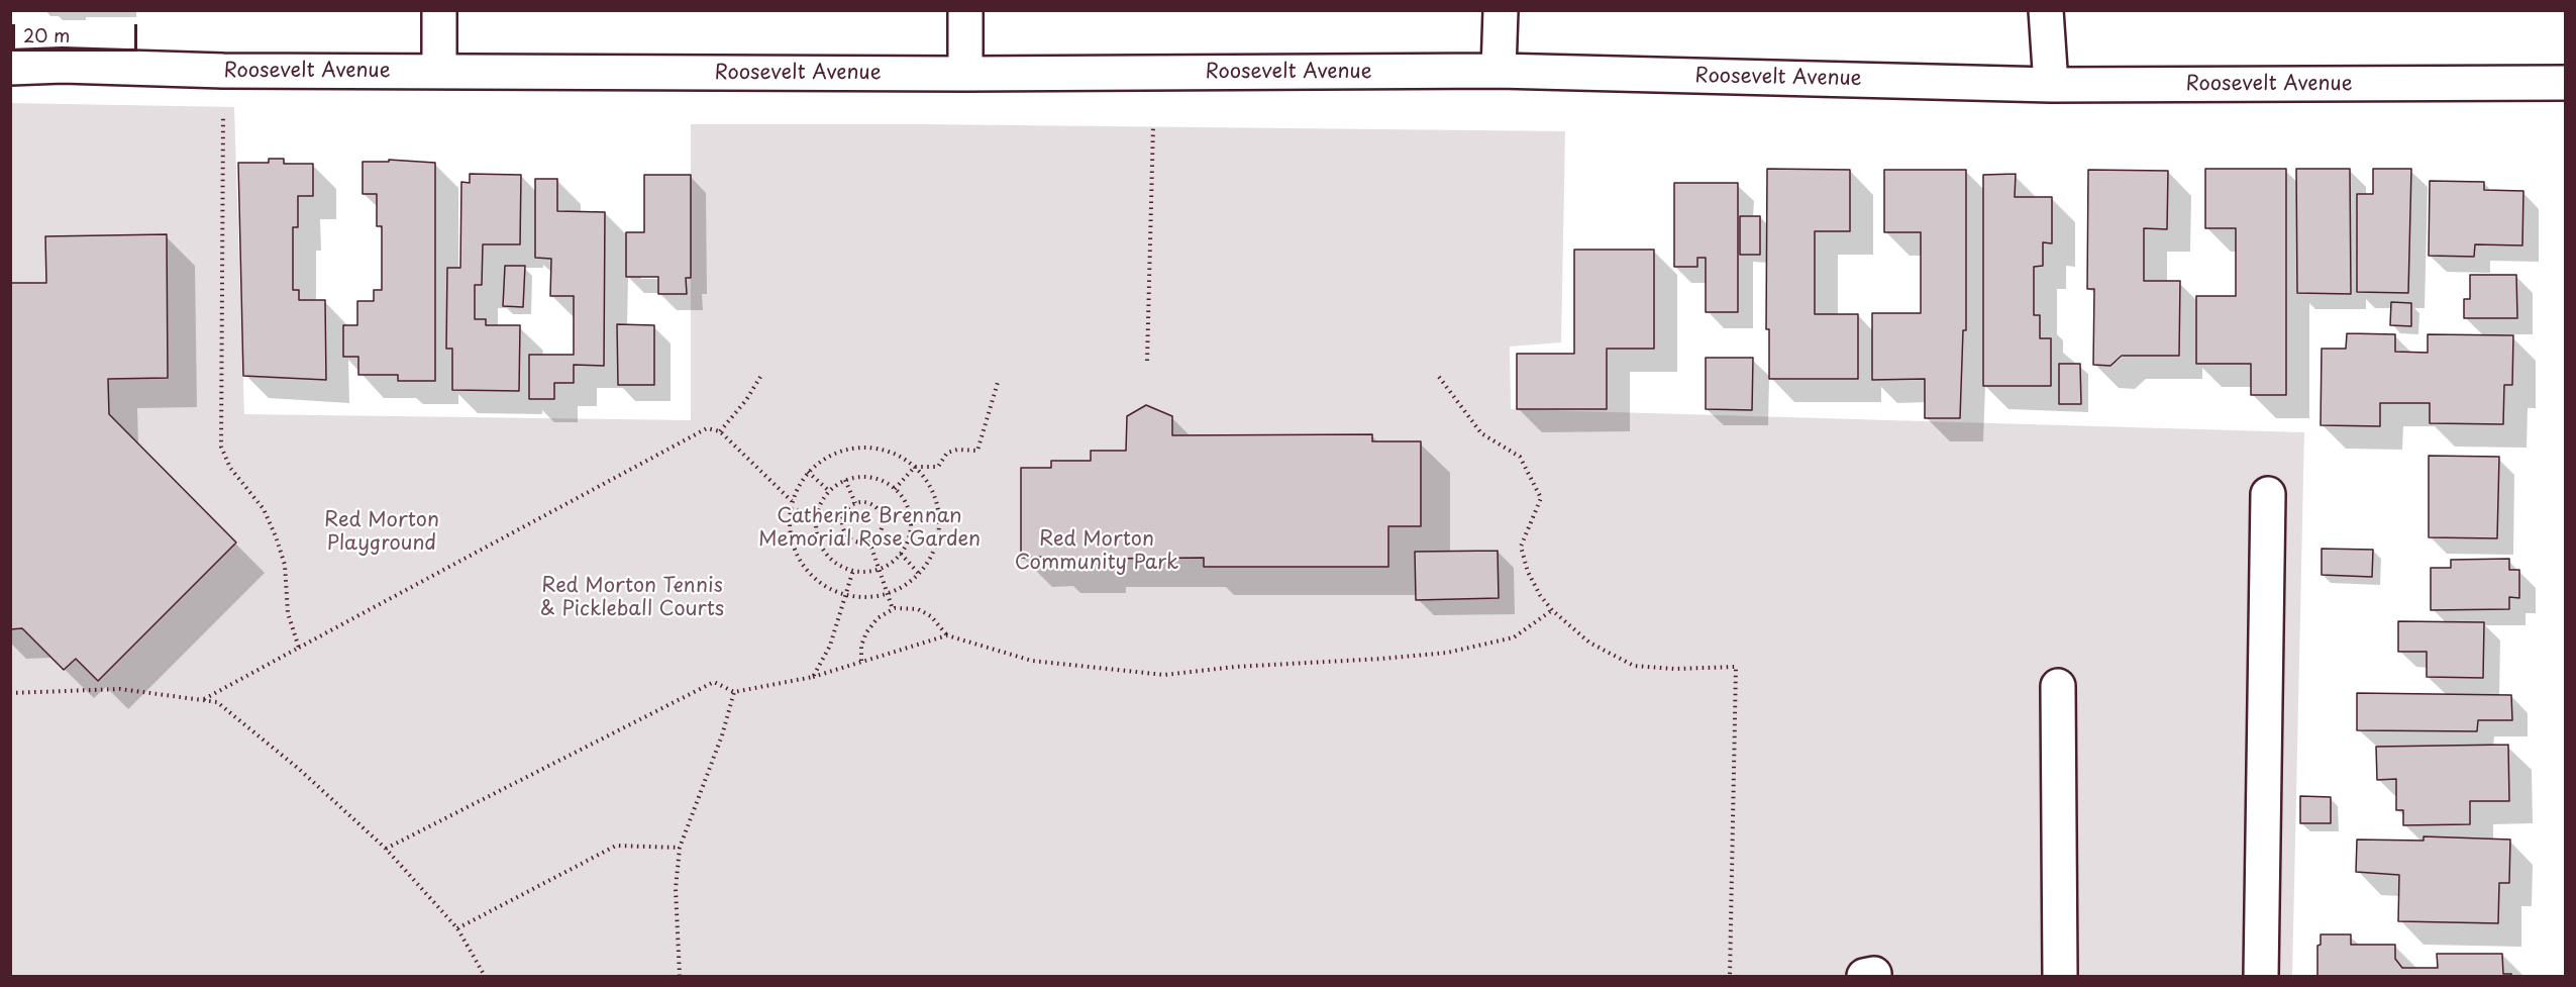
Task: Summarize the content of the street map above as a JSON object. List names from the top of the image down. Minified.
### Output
{"streets":{"street":["Roosevelt Avenue"]},"parks":["Catherine Brennan Memorial Rose Garden","Red Morton Playground","Red Morton Community Park","Red Morton Tennis & Pickleball Courts"],"scale_bar":"20 m"}
